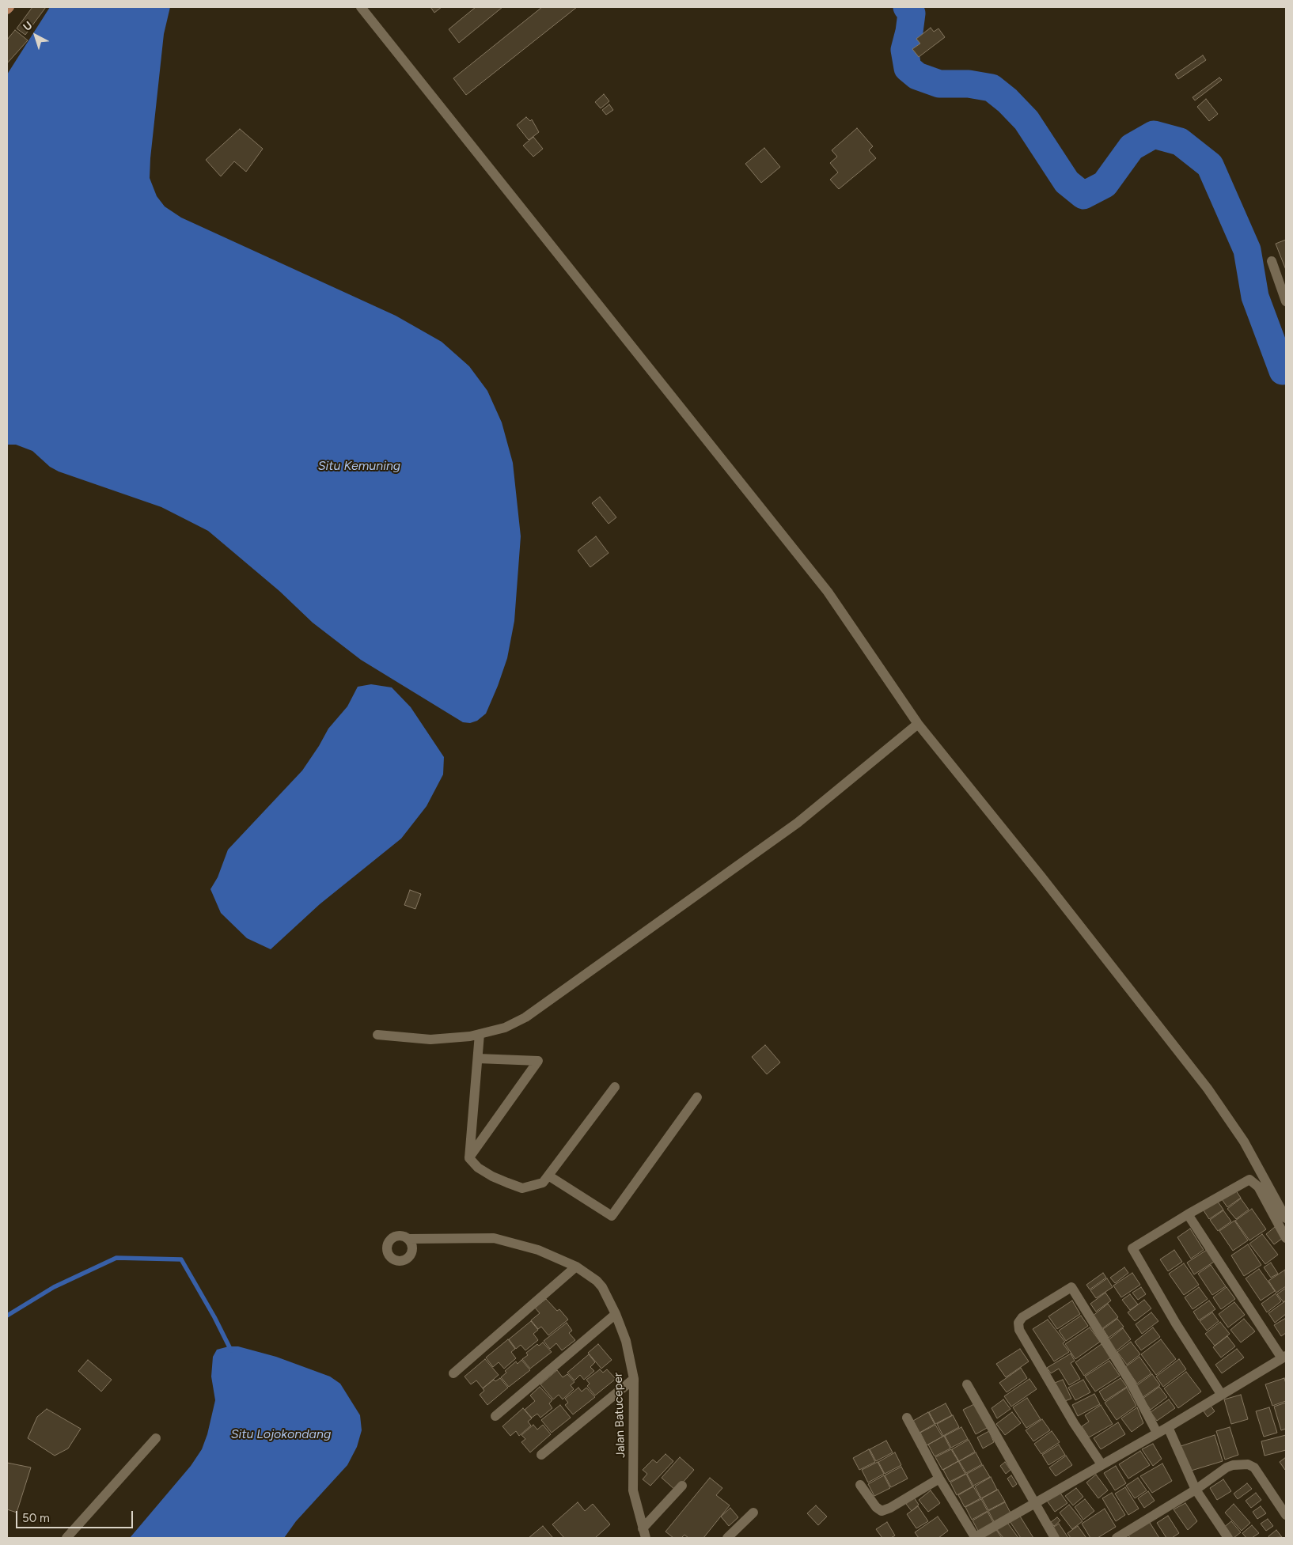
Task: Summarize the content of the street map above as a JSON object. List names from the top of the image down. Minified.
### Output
{"streets":{"street":["Jalan Batuceper"]},"water":["Situ Kemuning","Situ Lojokondang"],"scale_bar":"50 m","north":"top left"}
